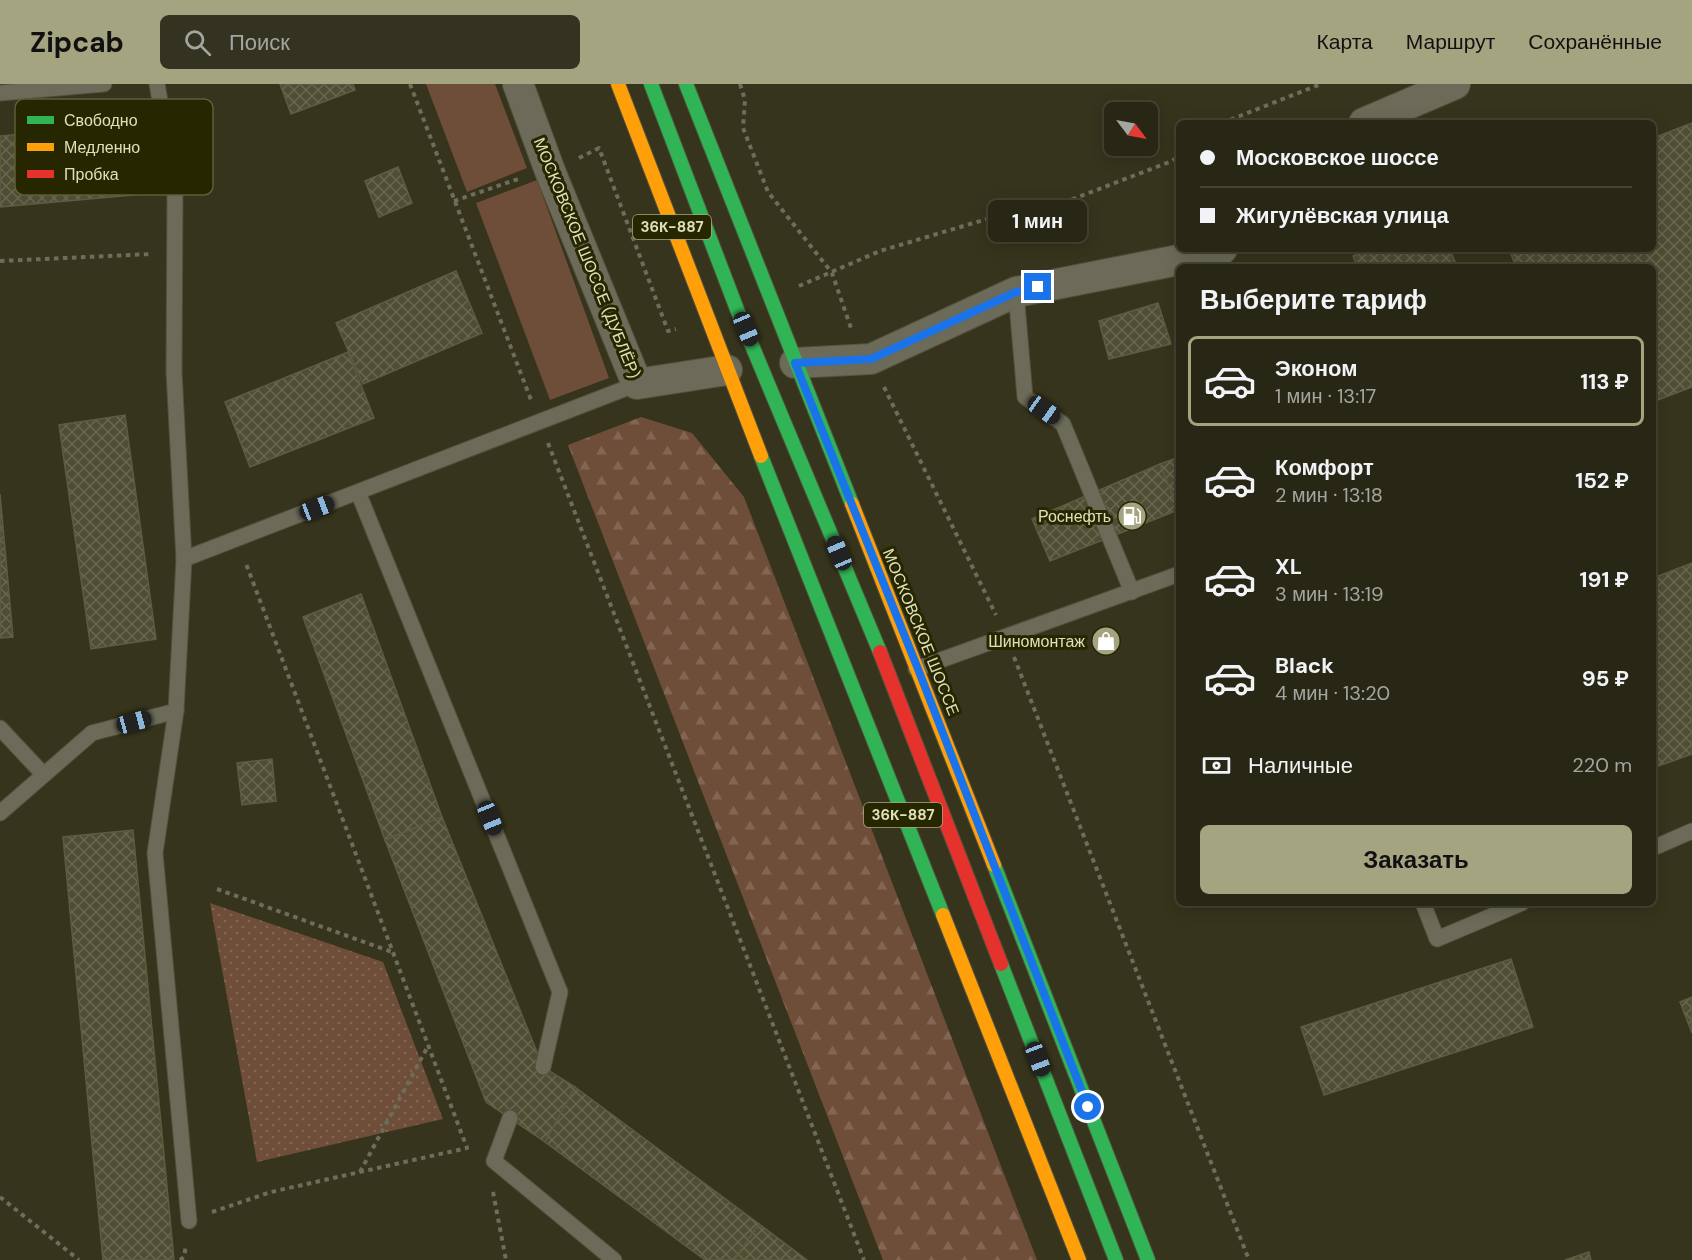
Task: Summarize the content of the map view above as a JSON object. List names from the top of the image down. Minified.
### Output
{"streets":{"main road":["36К-887","МОСКОВСКОЕ ШОССЕ"],"street":["МОСКОВСКОЕ ШОССЕ (ДУБЛЁР)"]},"crossings":[["МОСКОВСКОЕ ШОССЕ (ДУБЛЁР)","МОСКОВСКОЕ ШОССЕ"]],"places":{"fuel station":["Роснефть"],"shop":["Шиномонтаж"]},"legend":["Свободно","Медленно","Пробка"],"north":"bottom right","page":{"header":"Zipcab","search":"Поиск","nav":["Карта","Маршрут","Сохранённые"],"banner":["Московское шоссе","Жигулёвская улица"],"bubble":"1 мин","heading":"Выберите тариф","list":[{"name":"Эконом","note":"1 мин · 13:17","value":"113 ₽"},{"name":"Комфорт","note":"2 мин · 13:18","value":"152 ₽"},{"name":"XL","note":"3 мин · 13:19","value":"191 ₽"},{"name":"Black","note":"4 мин · 13:20","value":"95 ₽"}],"pay":["Наличные","220 m"],"buttons":"Заказать"}}
